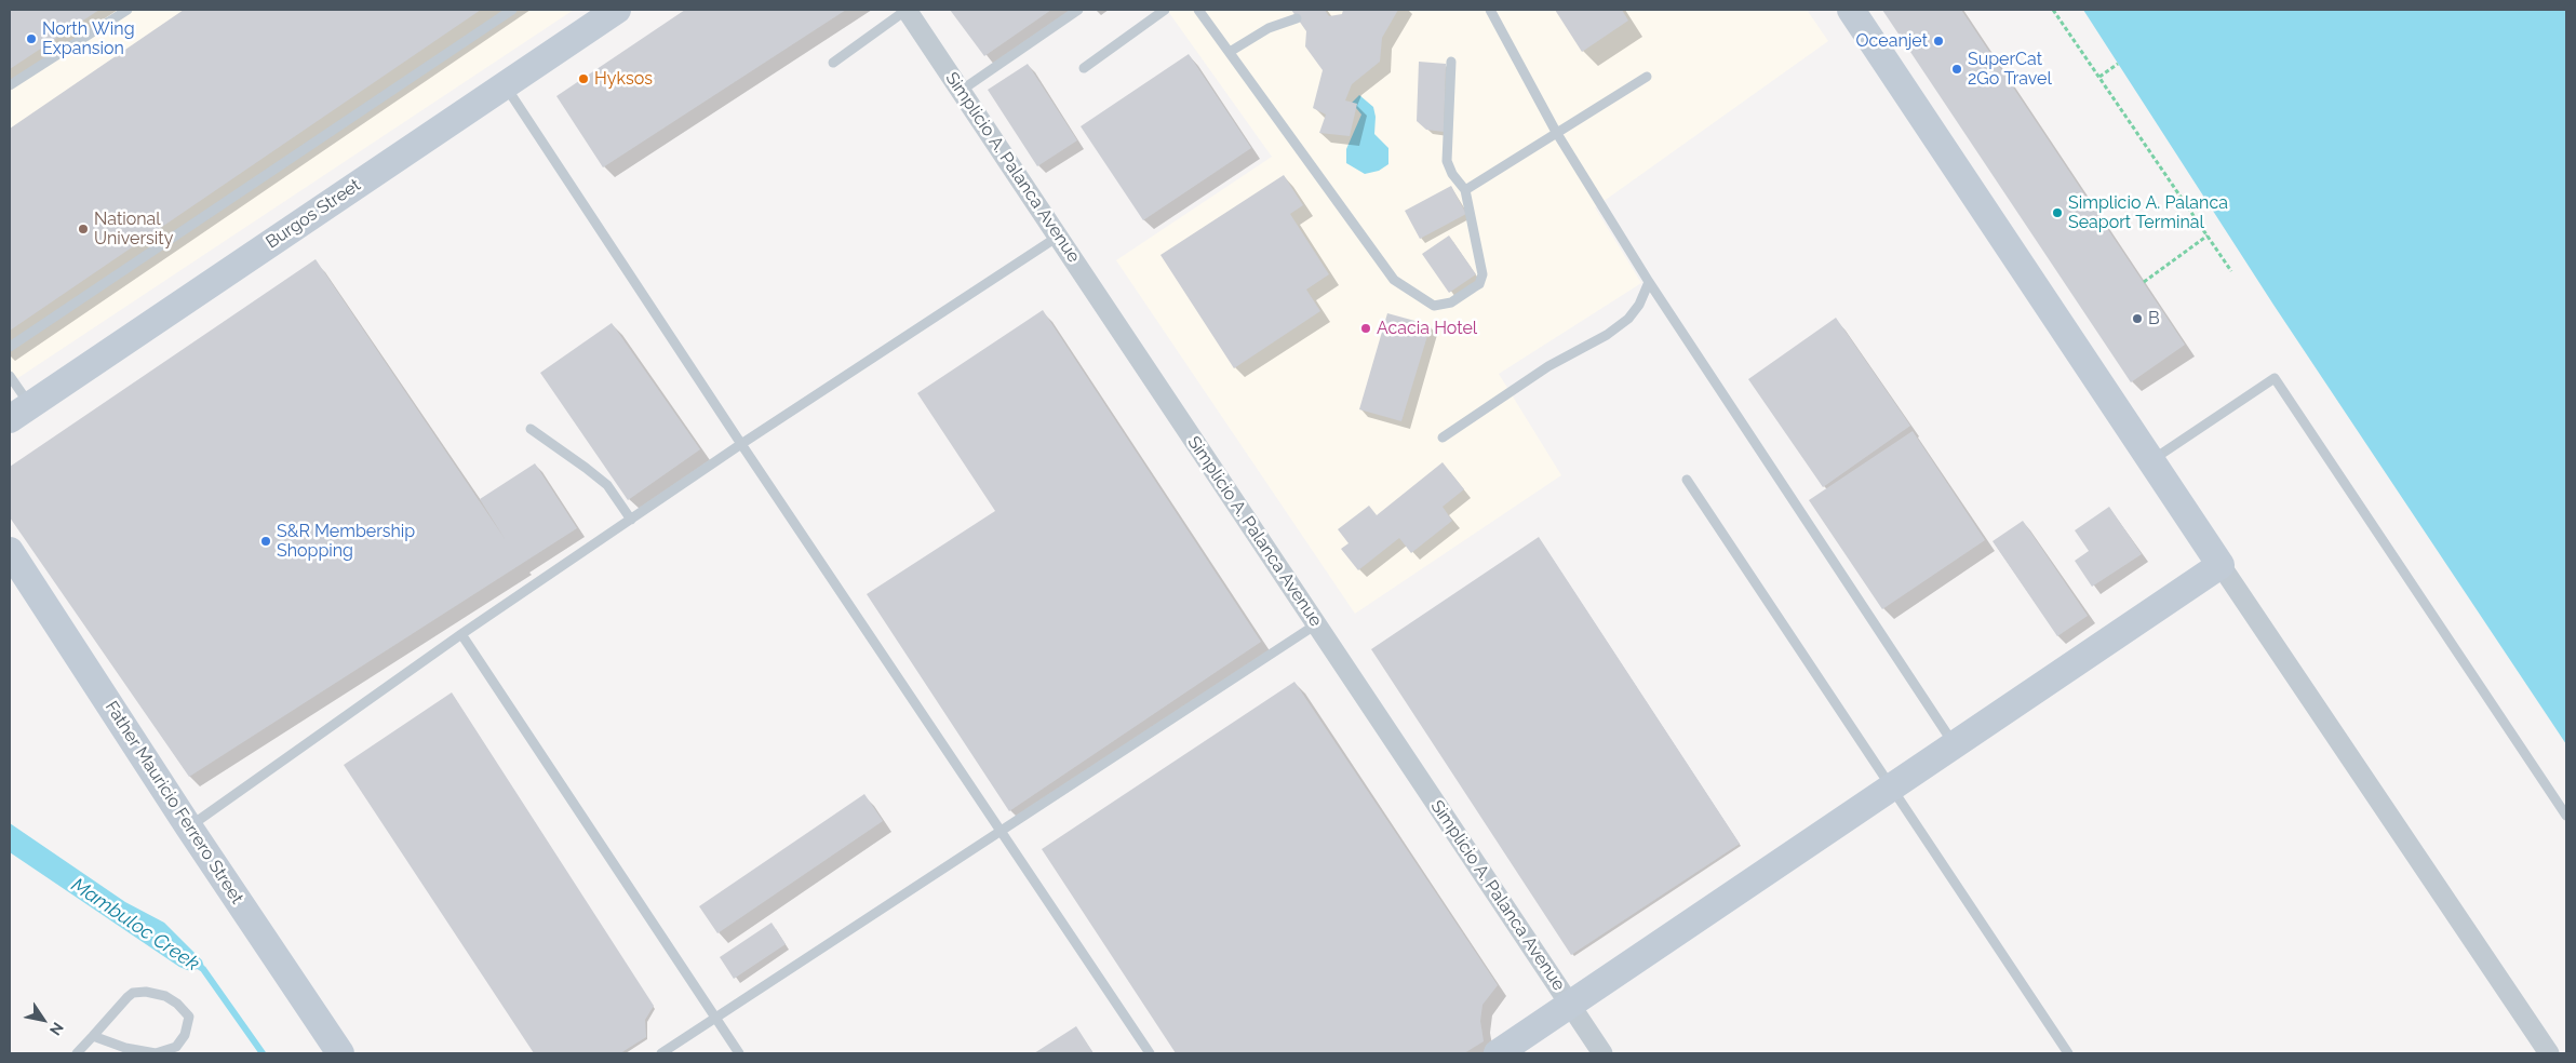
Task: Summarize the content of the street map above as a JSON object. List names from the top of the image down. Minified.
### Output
{"streets":{"street":["Simplicio A. Palanca Avenue","Burgos Street","Father Mauricio Ferrero Street"]},"water":["Mambuloc Creek"],"places":["North Wing Expansion","Oceanjet","SuperCat 2Go Travel","Hyksos","Simplicio A. Palanca Seaport Terminal","National University","B","Acacia Hotel","S&R Membership Shopping"],"north":"bottom right"}
